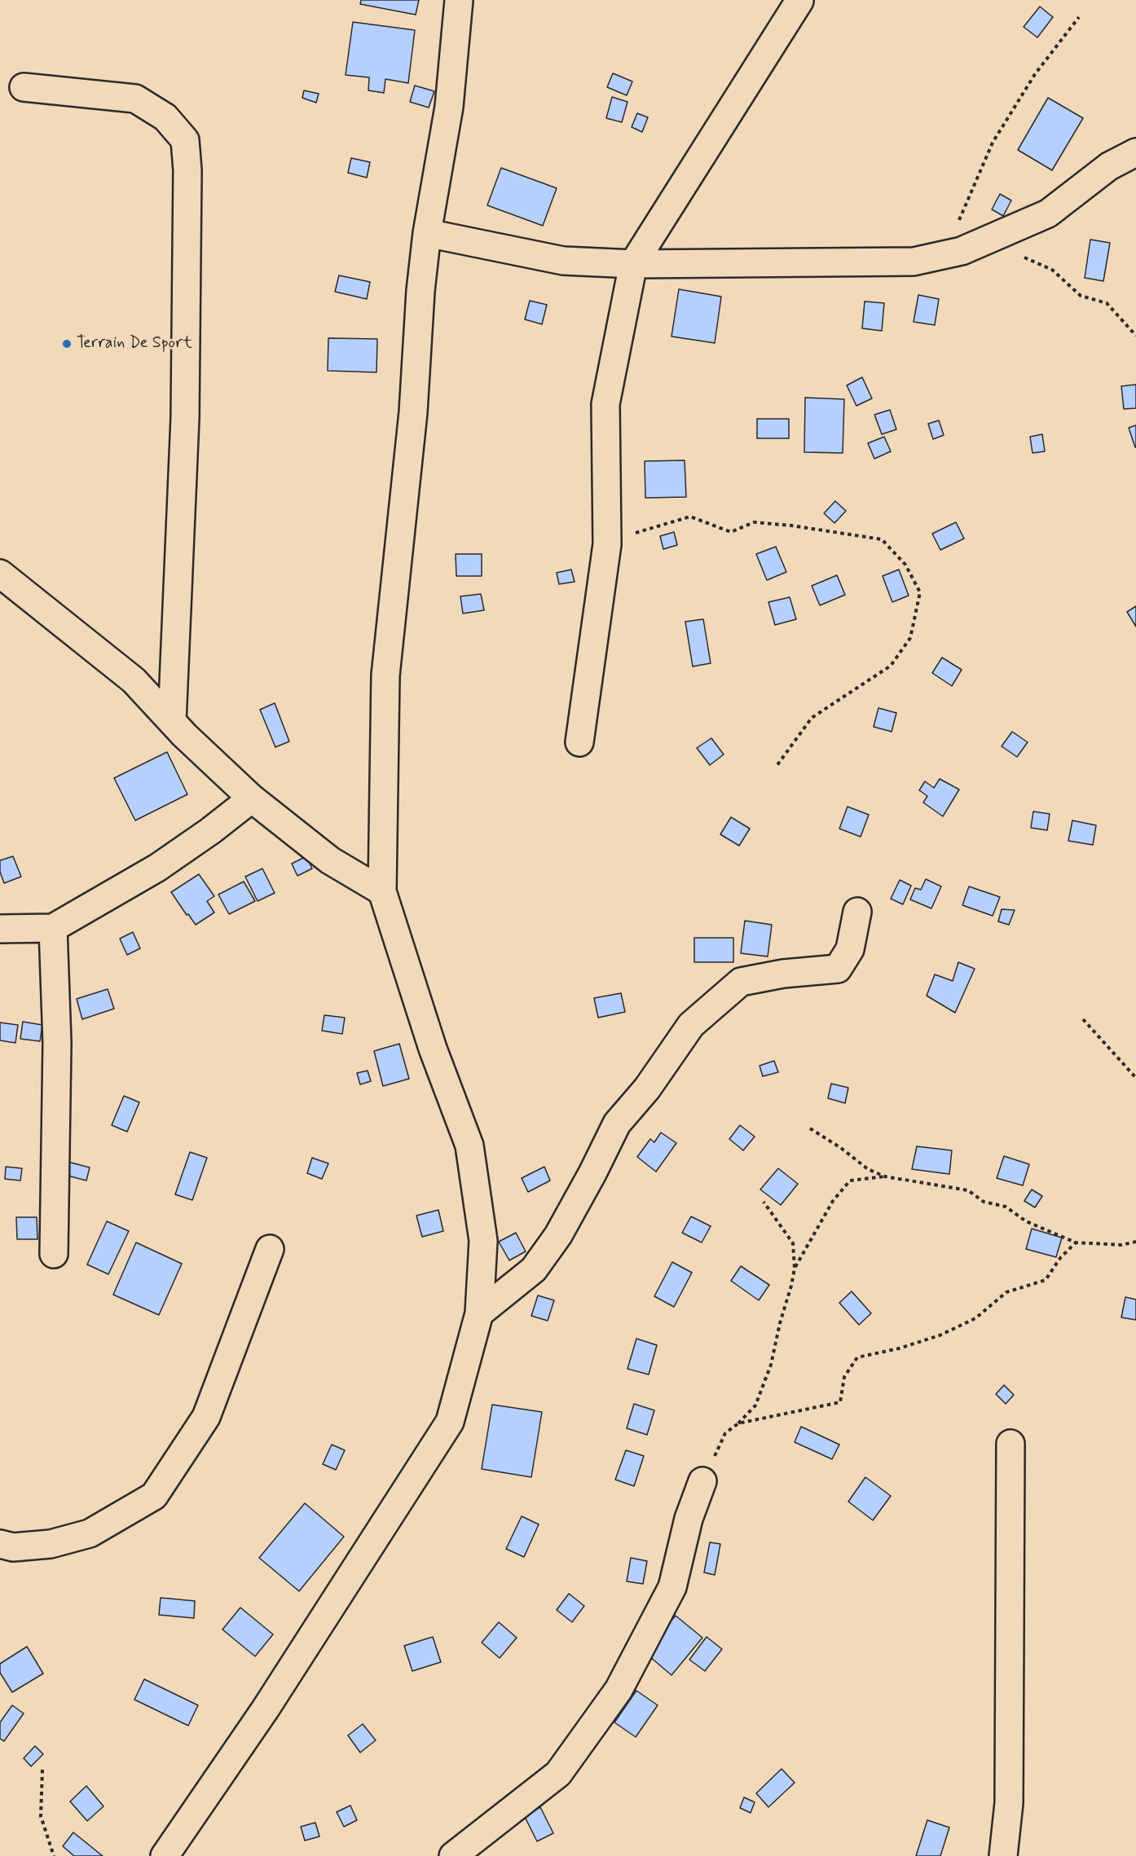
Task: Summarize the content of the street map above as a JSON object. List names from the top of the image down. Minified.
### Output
{"places":["Terrain De Sport"]}
